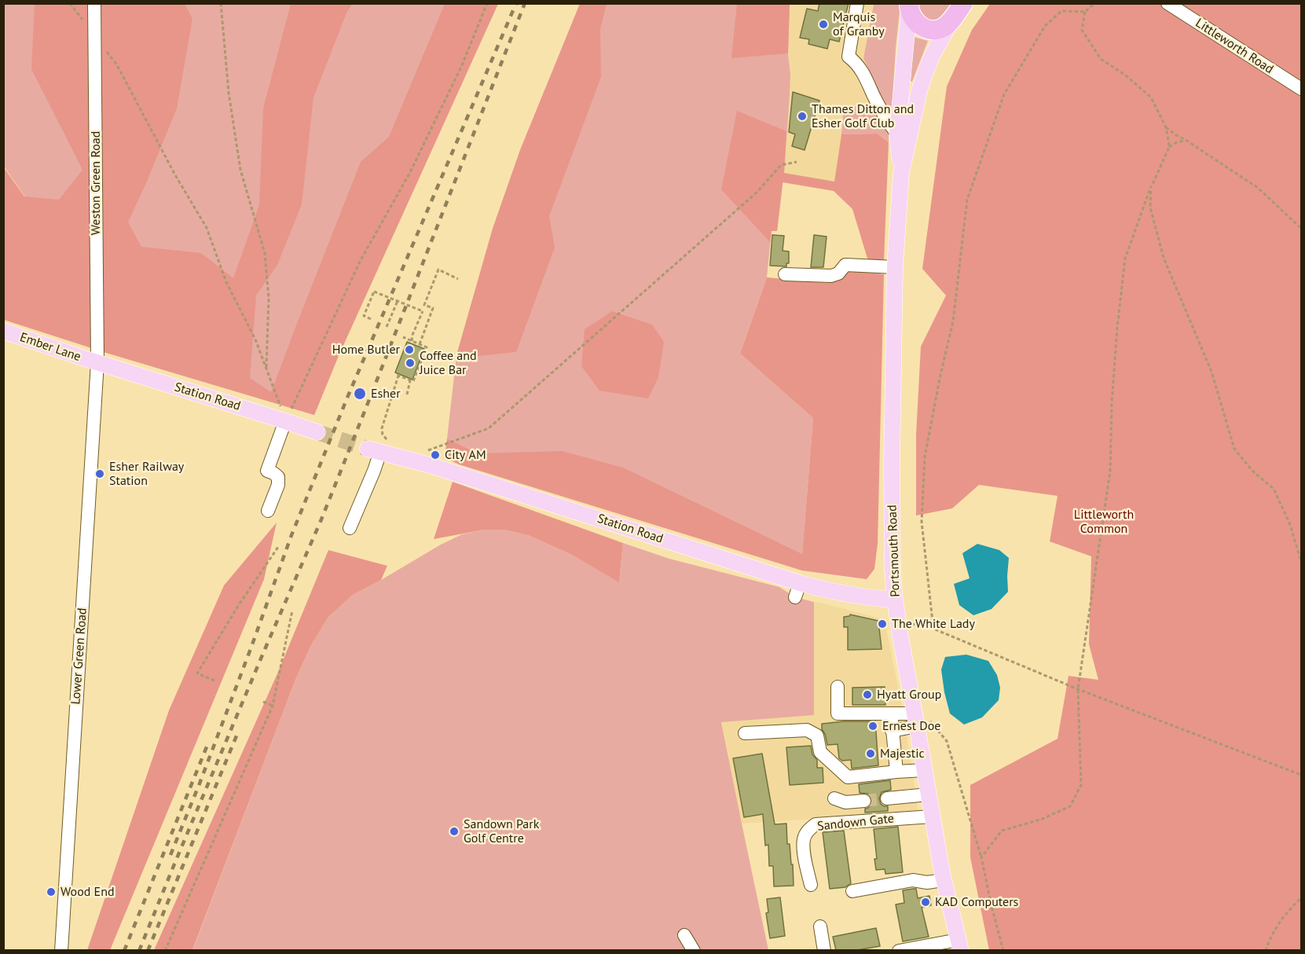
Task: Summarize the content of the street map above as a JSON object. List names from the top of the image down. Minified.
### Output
{"streets":{"main road":["Ember Lane","Station Road","Portsmouth Road"],"street":["Littleworth Road","Weston Green Road","Lower Green Road","Sandown Gate"]},"crossings":[["Weston Green Road","Ember Lane"],["Weston Green Road","Station Road"],["Weston Green Road","Lower Green Road"],["Ember Lane","Station Road"],["Ember Lane","Lower Green Road"],["Station Road","Portsmouth Road"],["Station Road","Lower Green Road"],["Portsmouth Road","Sandown Gate"]],"parks":["Littleworth Common"],"places":["Marquis of Granby","Thames Ditton and Esher Golf Club","Home Butler","Coffee and Juice Bar","Esher","City AM","Esher Railway Station","The White Lady","Hyatt Group","Ernest Doe","Majestic","Sandown Park Golf Centre","Wood End","KAD Computers"]}
